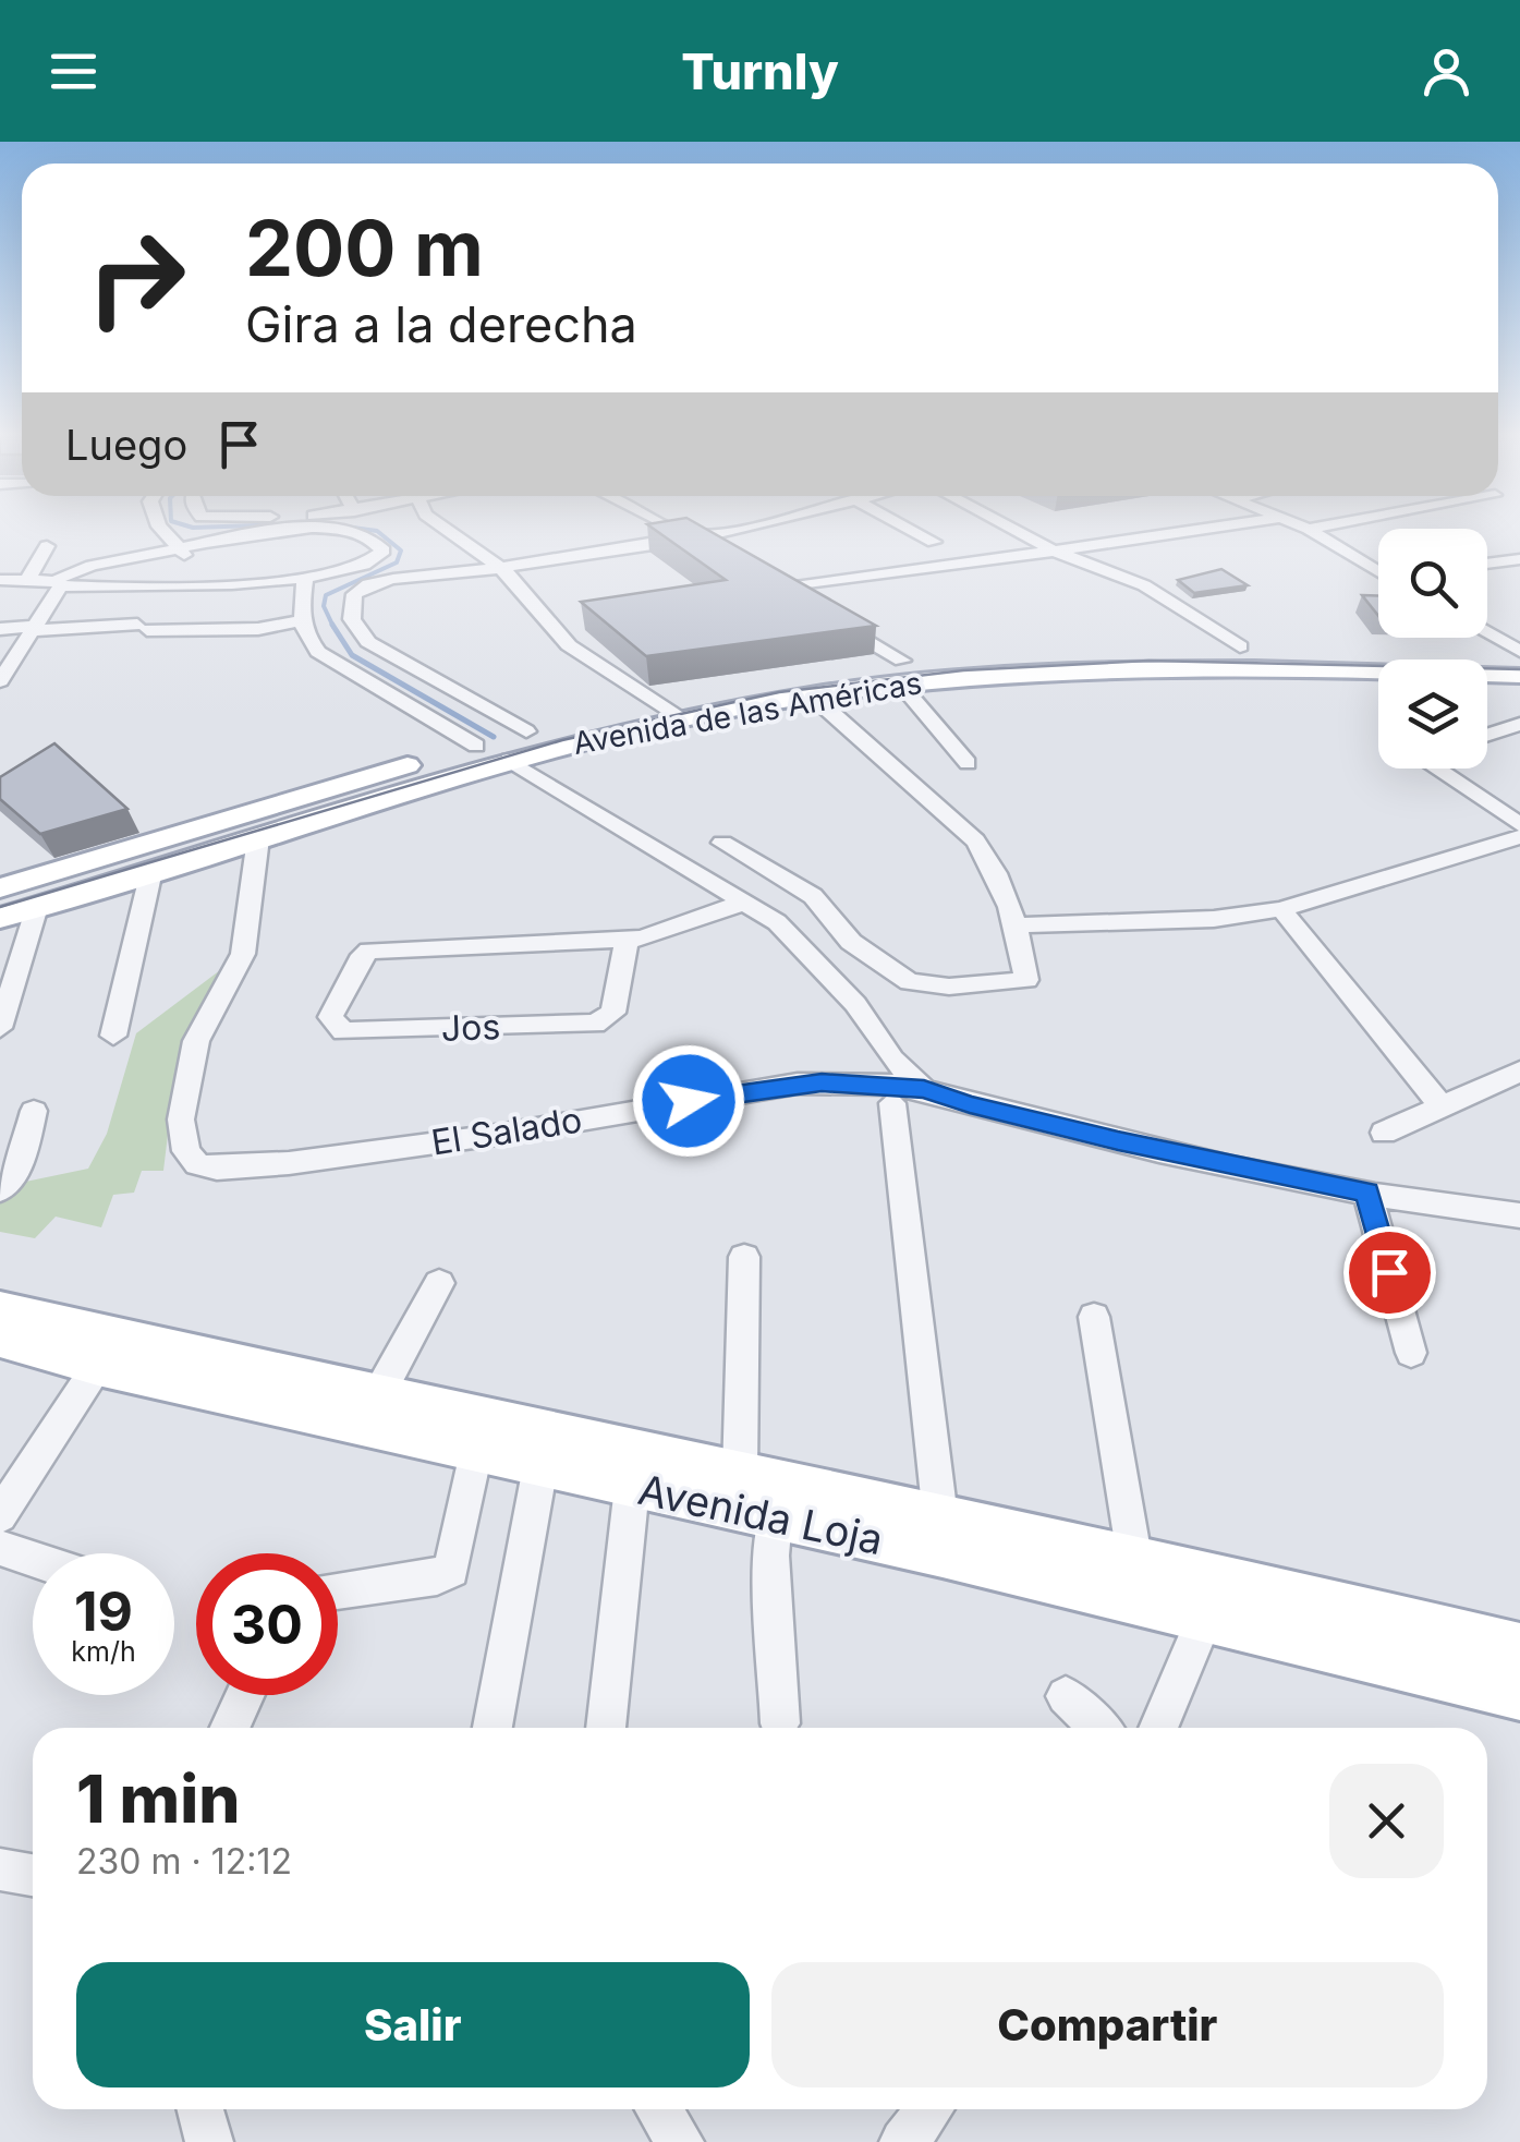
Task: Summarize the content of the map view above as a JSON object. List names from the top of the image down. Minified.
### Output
{"streets":{"main road":["Avenida de las Américas","Avenida Loja"],"street":["Jos","El Salado"]},"crossings":[["Avenida de las Américas","El Salado"]],"page":{"header":"Turnly","turn":["200 m","Gira a la derecha"],"then":"Luego","speed":"19 km/h","limit":"30","heading":["1 min","230 m · 12:12"],"buttons":["Salir","Compartir"]}}
